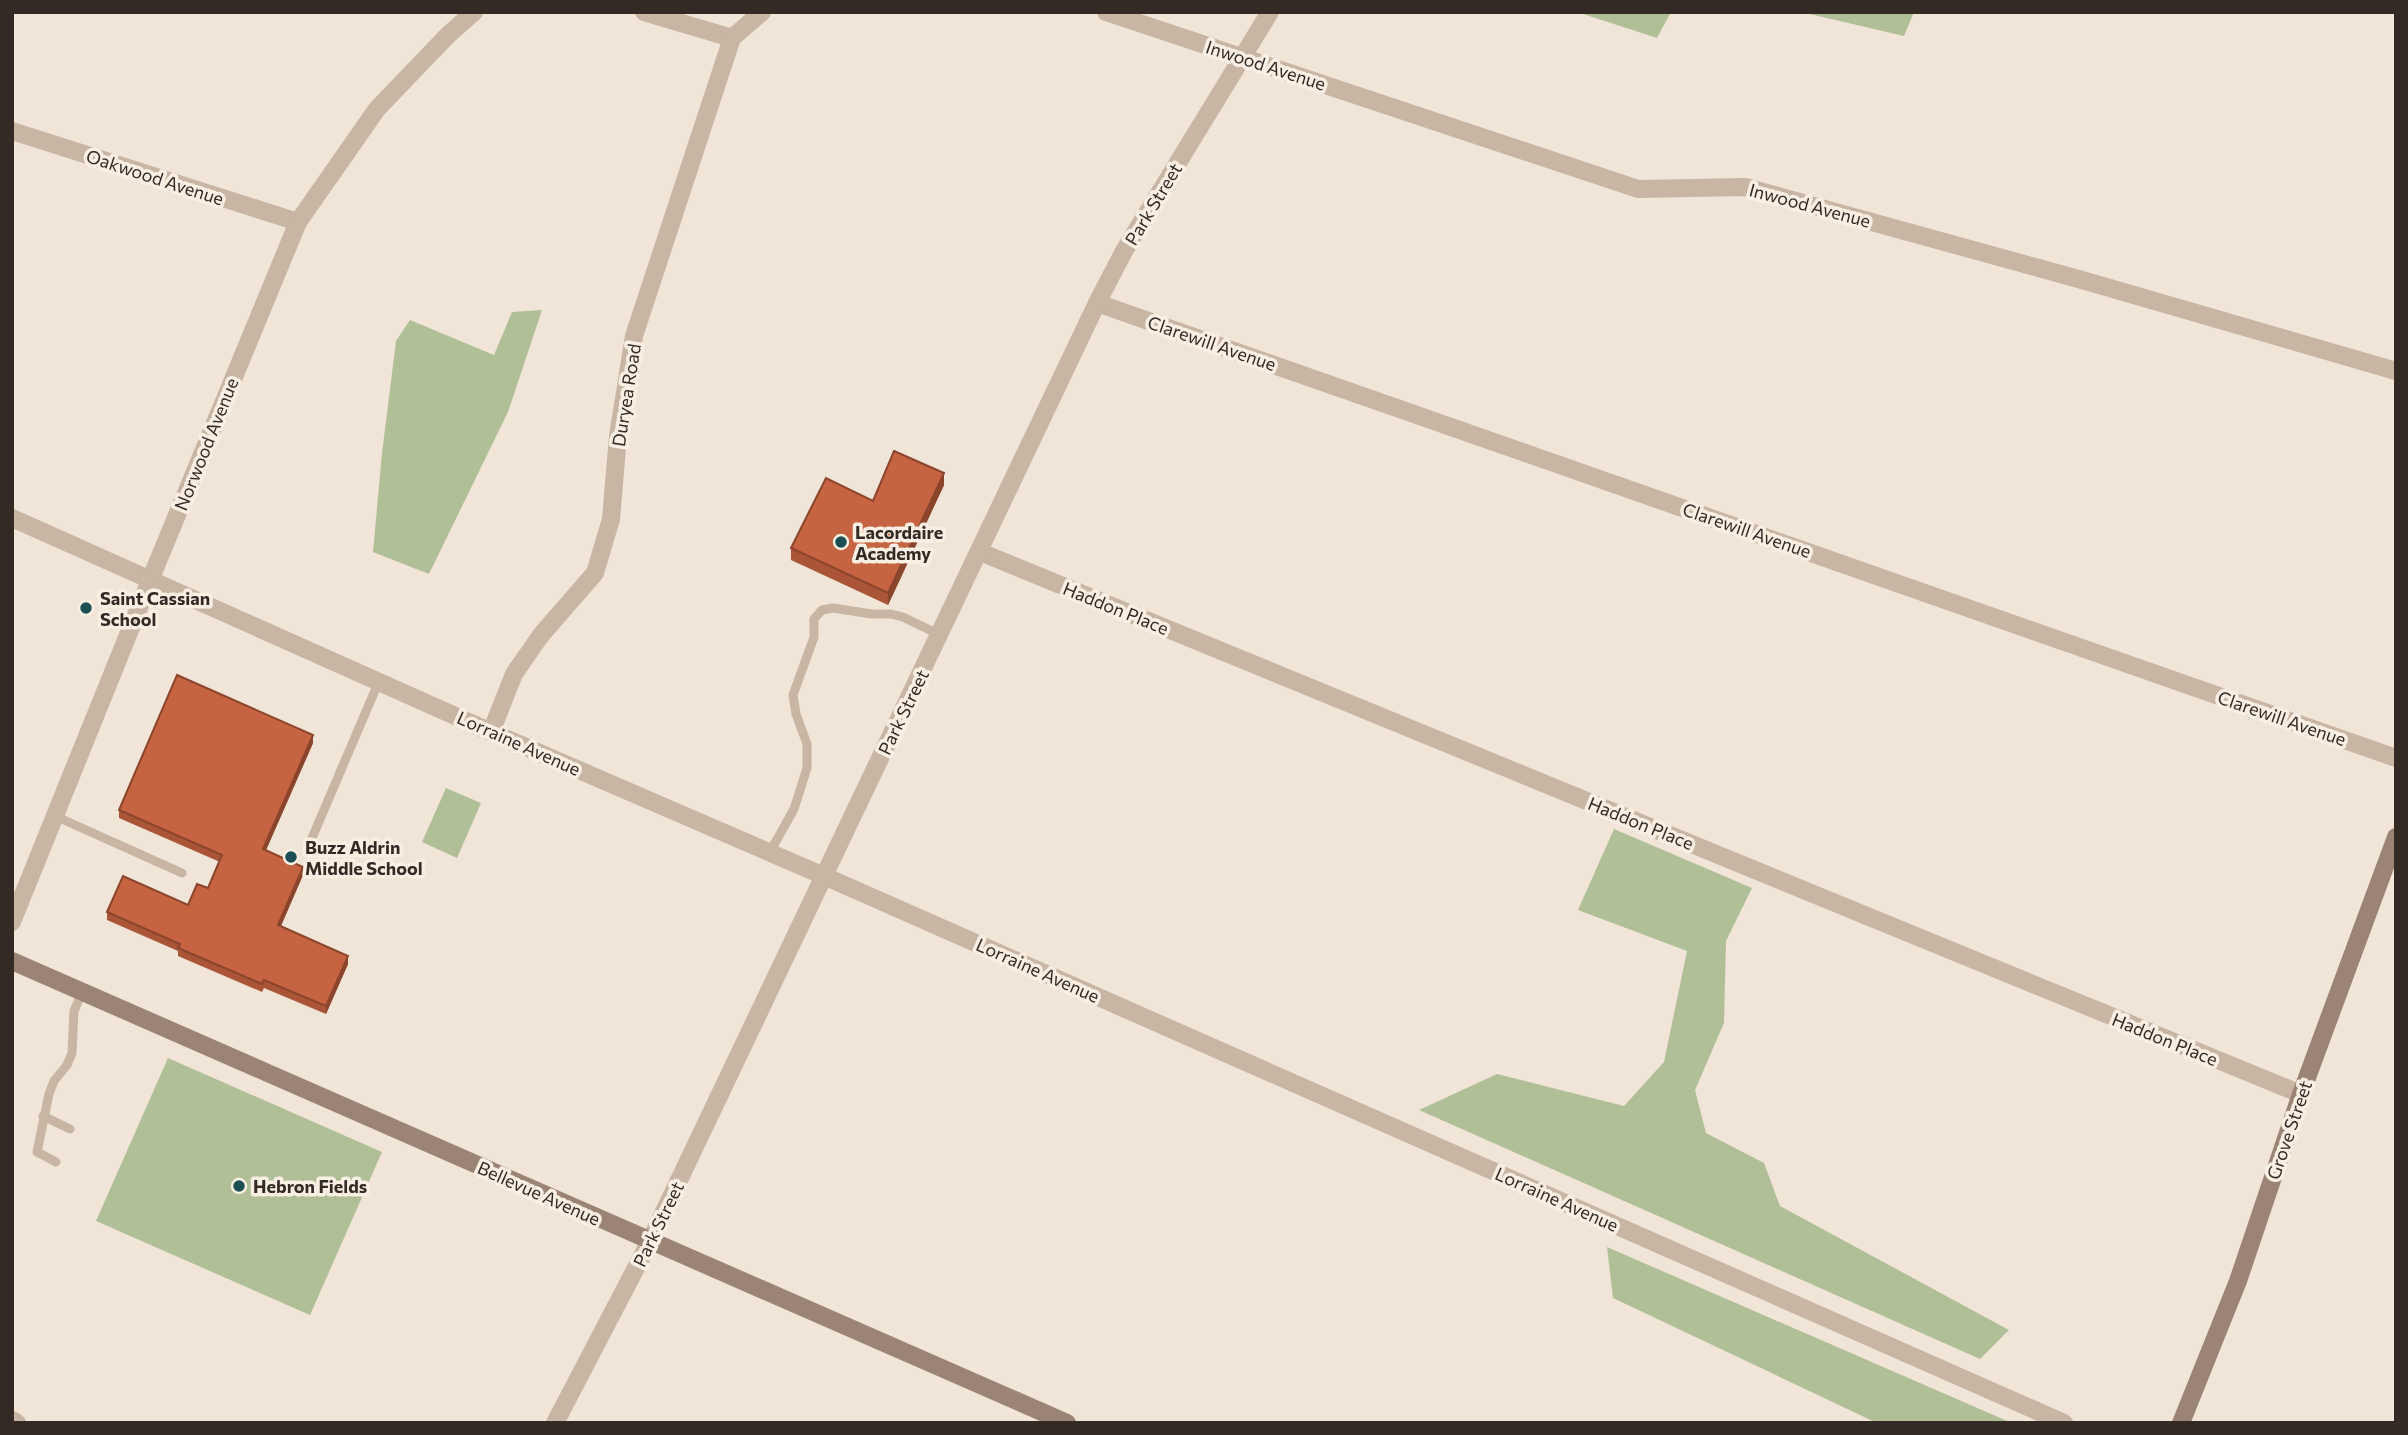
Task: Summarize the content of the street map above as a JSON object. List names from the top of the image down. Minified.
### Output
{"streets":{"street":["Inwood Avenue","Oakwood Avenue","Park Street","Clarewill Avenue","Duryea Road","Norwood Avenue","Haddon Place","Lorraine Avenue","Grove Street","Bellevue Avenue"]},"crossings":[["Inwood Avenue","Park Street"],["Oakwood Avenue","Norwood Avenue"],["Park Street","Clarewill Avenue"],["Park Street","Haddon Place"],["Park Street","Lorraine Avenue"],["Park Street","Bellevue Avenue"],["Duryea Road","Lorraine Avenue"],["Norwood Avenue","Lorraine Avenue"],["Haddon Place","Grove Street"]],"places":["Lacordaire Academy","Saint Cassian School","Buzz Aldrin Middle School","Hebron Fields"]}
